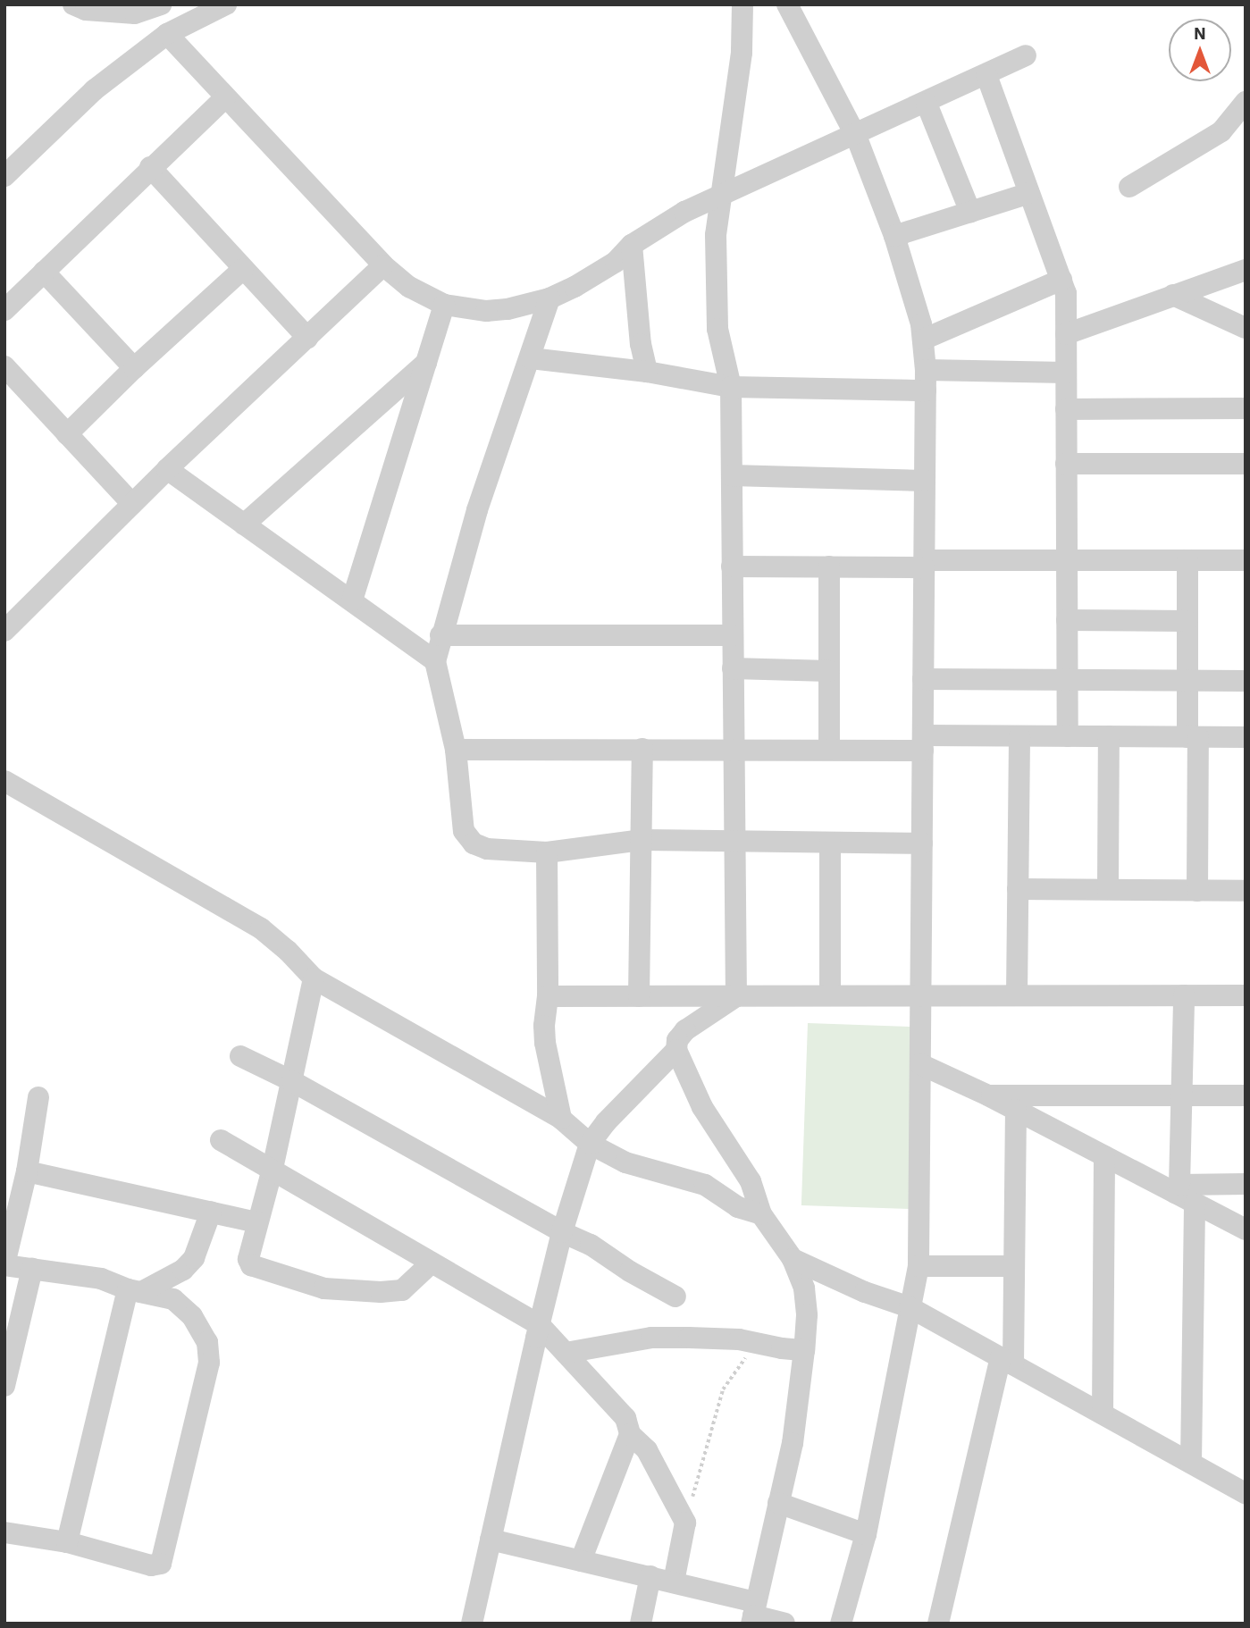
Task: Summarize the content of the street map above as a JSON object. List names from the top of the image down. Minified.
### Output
{"north":"top"}
